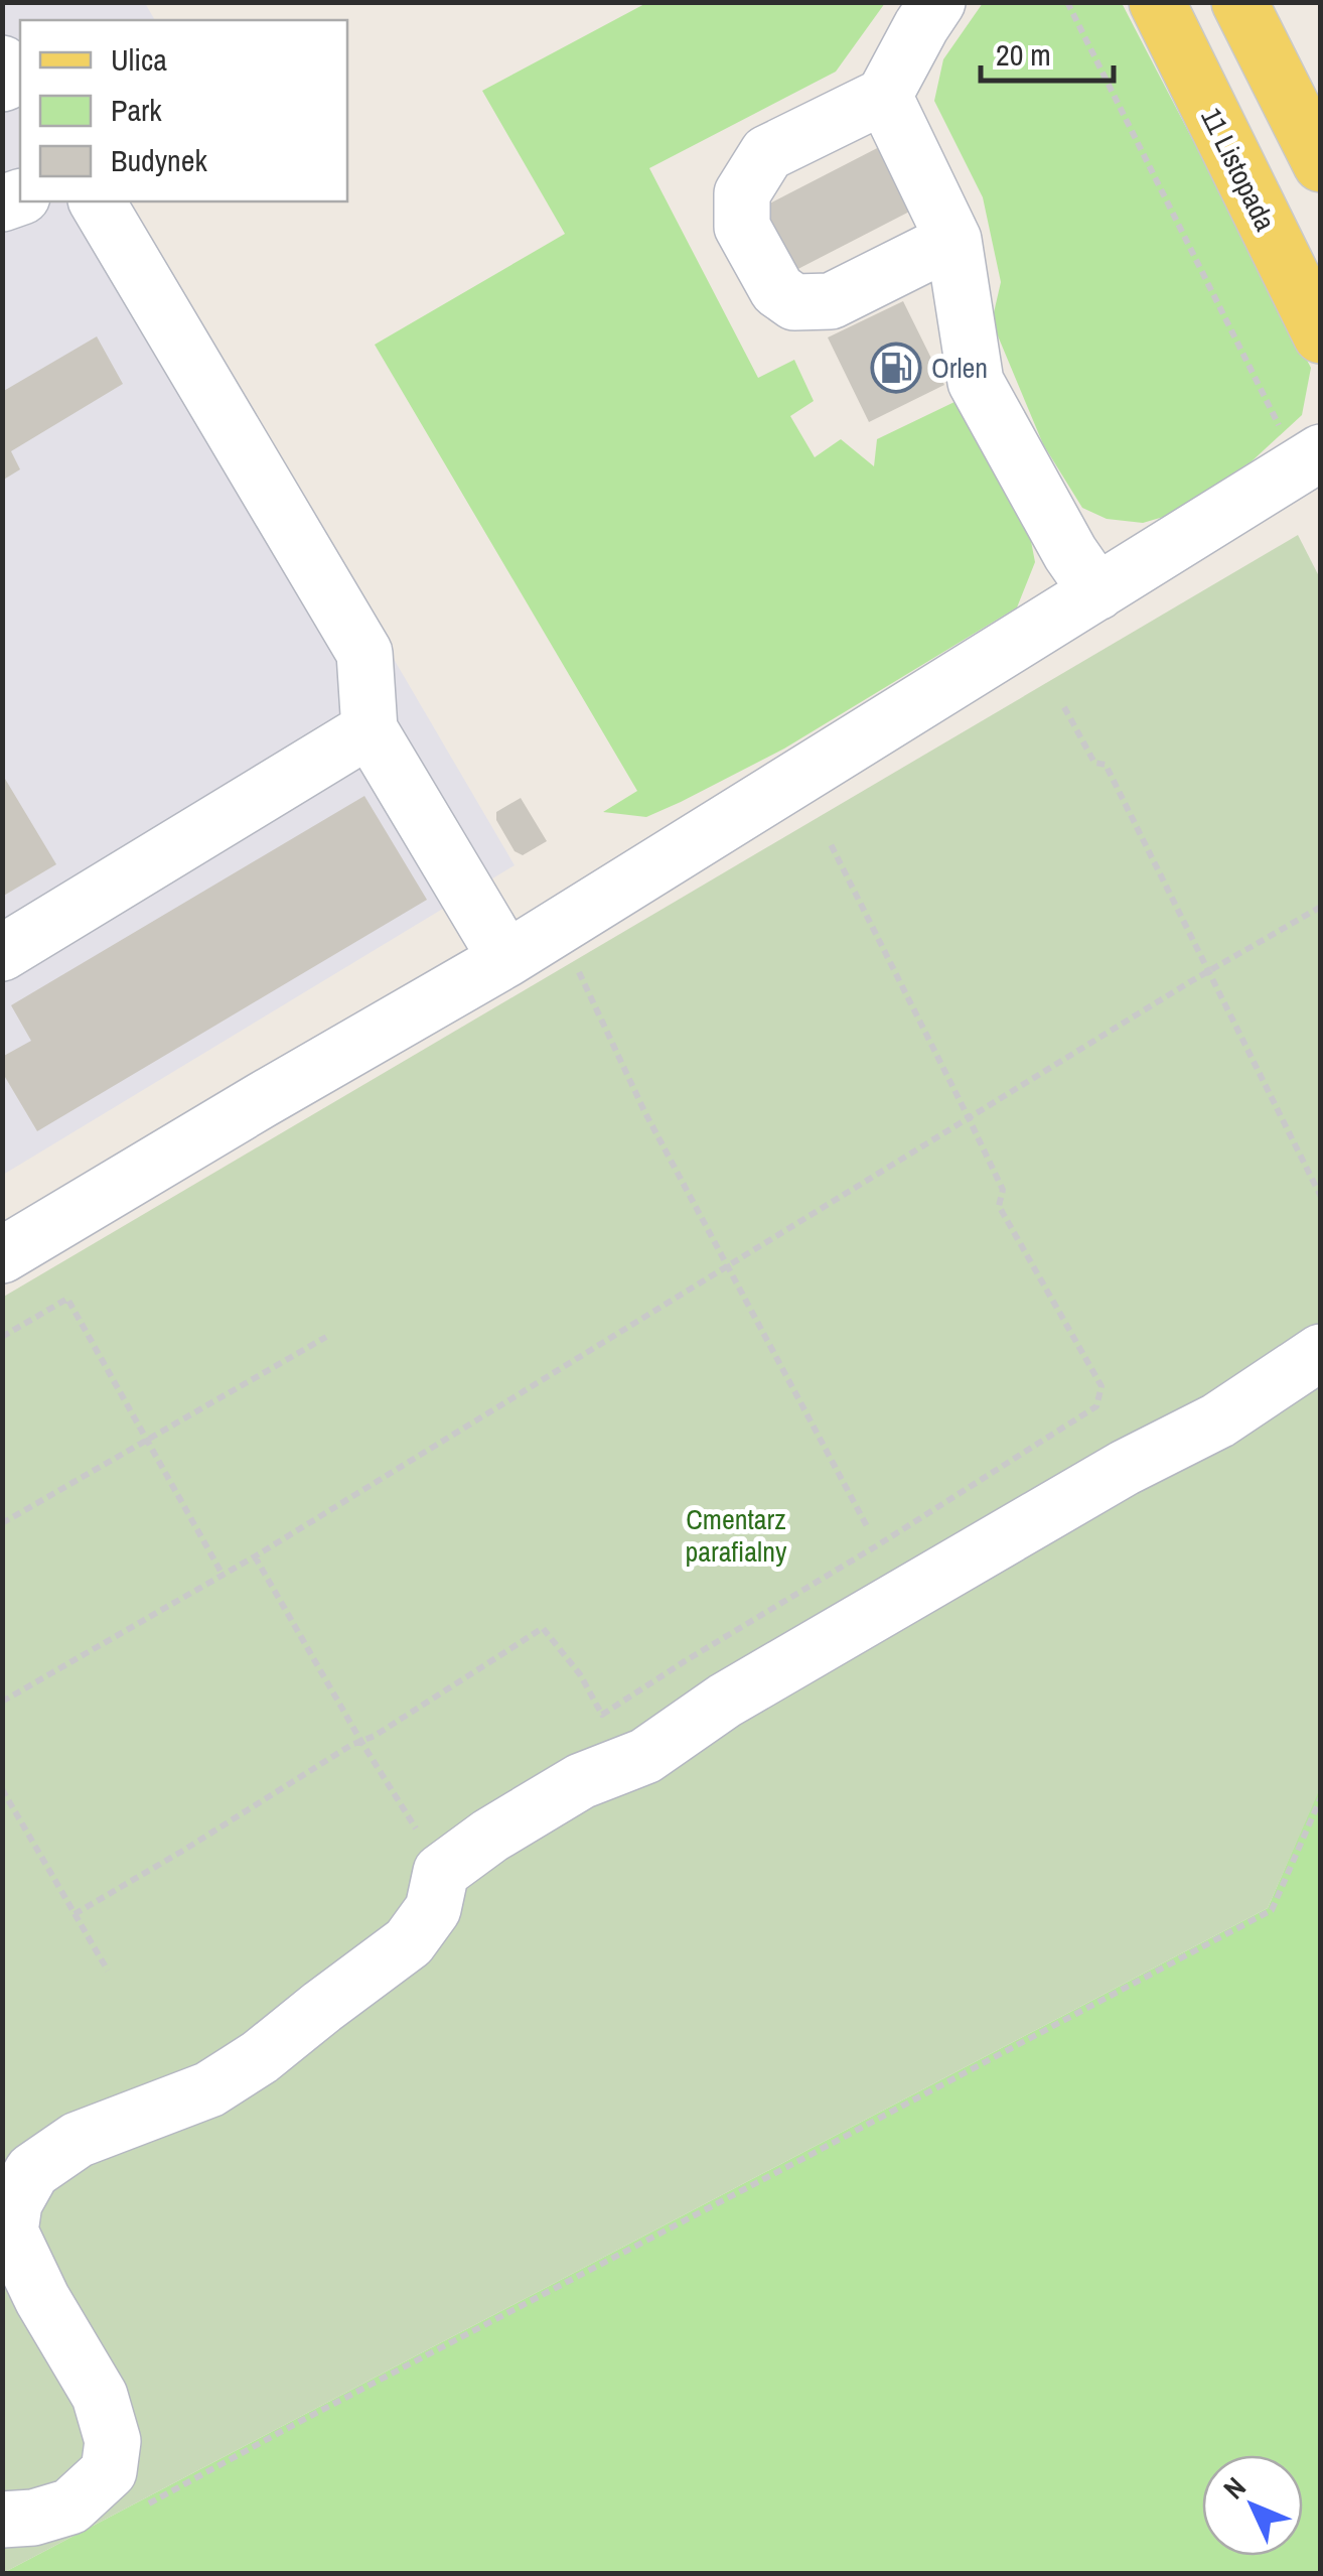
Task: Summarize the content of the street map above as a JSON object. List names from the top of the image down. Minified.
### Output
{"streets":{"main road":["11 Listopada"]},"parks":["Cmentarz parafialny"],"places":{"fuel station":["Orlen"]},"legend":["Ulica","Park","Budynek"],"scale_bar":"20 m","north":"top left"}
